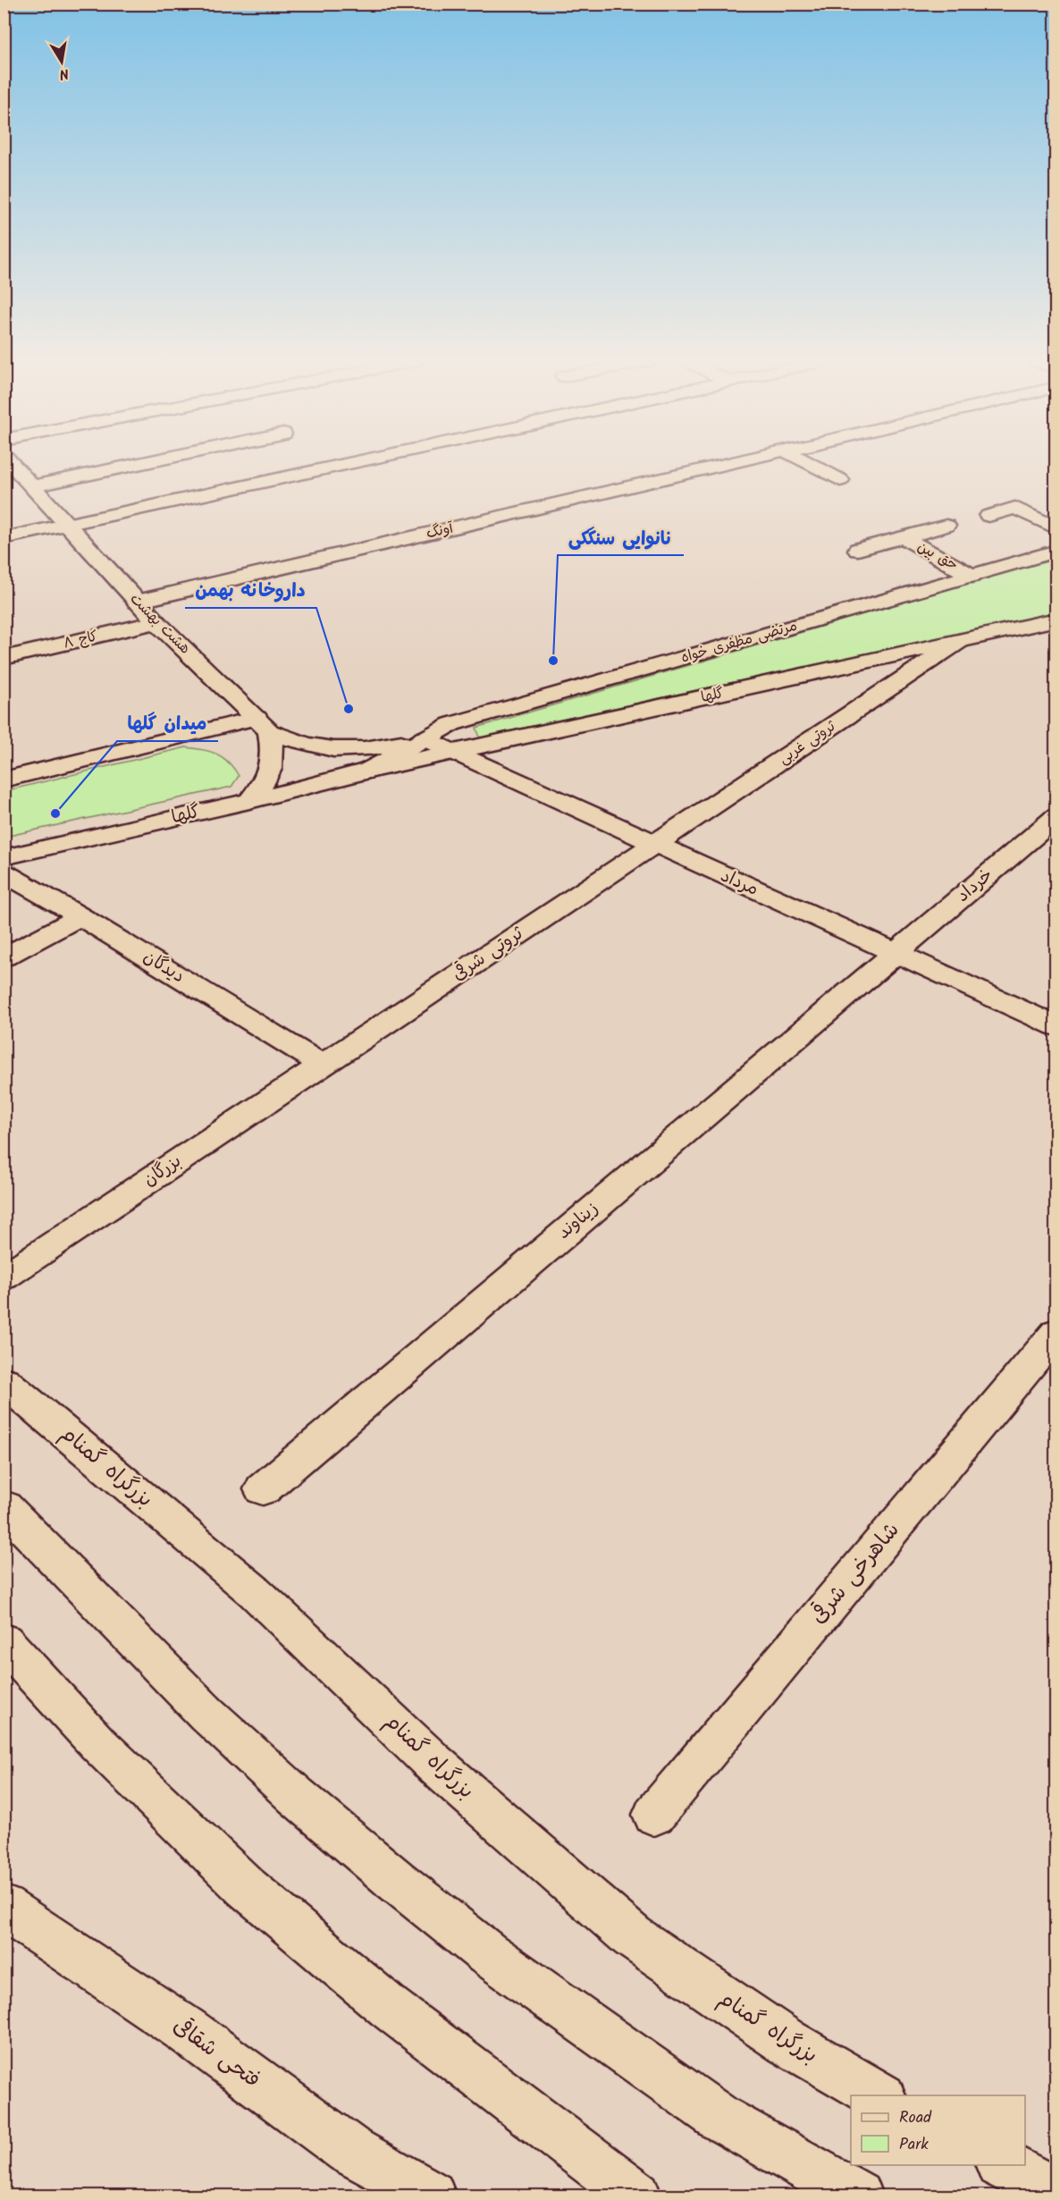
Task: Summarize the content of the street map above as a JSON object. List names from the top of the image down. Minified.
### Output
{"streets":{"main road":["آونگ","حق بین","هشت بهشت","کاج ۸","مرتضی مظفری خواه","گلها","ثروتی غربی","مرداد","خرداد","ثروتی شرقی","دیدگان","بزرگان","زیناوند","بزرگراه گمنام","شاهرخی شرقی","فتحی شقاقی"]},"crossings":[["آونگ","هشت بهشت"],["حق بین","مرتضی مظفری خواه"],["هشت بهشت","کاج ۸"],["مرتضی مظفری خواه","گلها"],["مرتضی مظفری خواه","مرداد"],["گلها","ثروتی غربی"],["گلها","مرداد"],["ثروتی غربی","مرداد"],["ثروتی غربی","ثروتی شرقی"],["مرداد","خرداد"],["مرداد","ثروتی شرقی"],["مرداد","زیناوند"],["خرداد","زیناوند"],["ثروتی شرقی","دیدگان"],["ثروتی شرقی","بزرگان"],["دیدگان","بزرگان"]],"places":["نانوایی سنگکی","داروخانه بهمن","میدان گلها"],"legend":["Road","Park"],"north":"bottom"}
